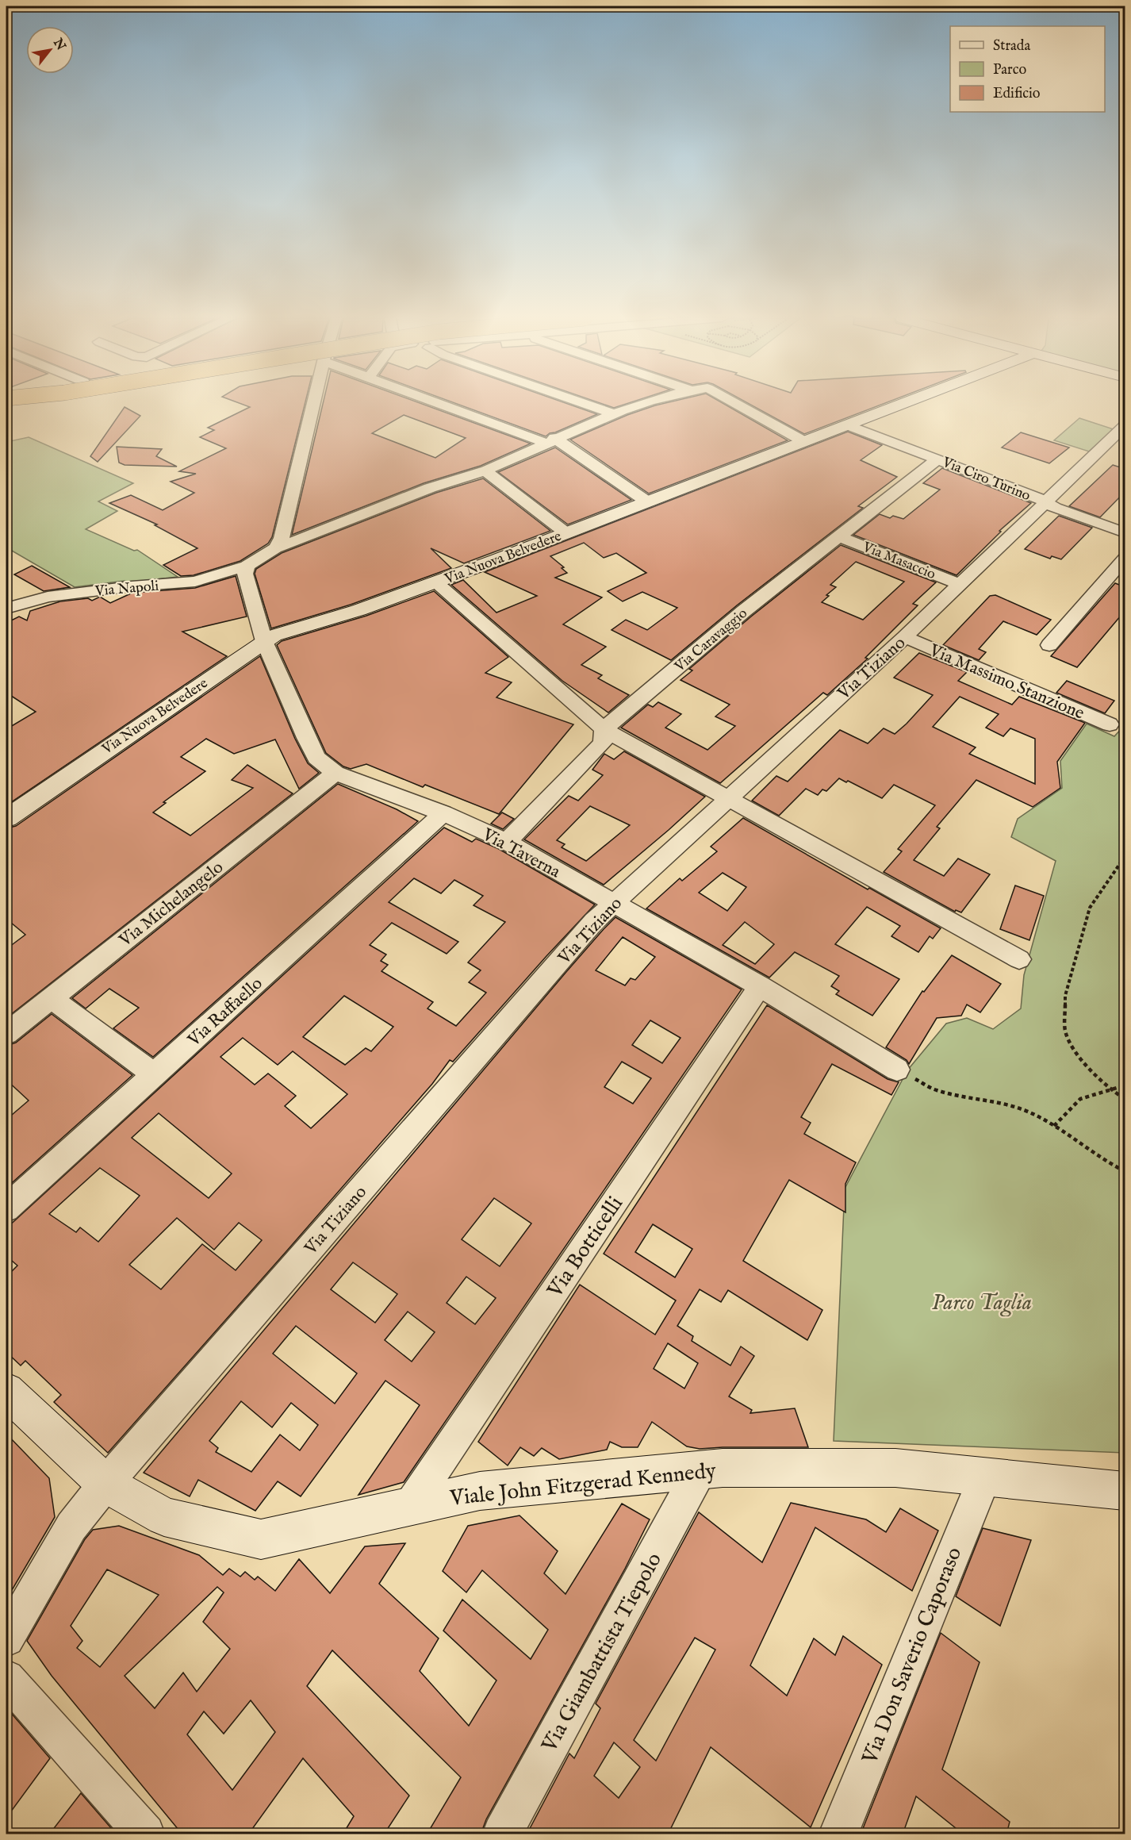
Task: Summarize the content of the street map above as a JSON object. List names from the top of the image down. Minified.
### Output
{"streets":{"street":["Via Ciro Turino","Via Nuova Belvedere","Via Masaccio","Via Napoli","Via Caravaggio","Via Tiziano","Via Massimo Stanzione","Via Taverna","Via Michelangelo","Via Raffaello","Via Botticelli","Viale John Fitzgerad Kennedy","Via Giambattista Tiepolo","Via Don Saverio Caporaso"]},"crossings":[["Via Ciro Turino","Via Nuova Belvedere"],["Via Ciro Turino","Via Caravaggio"],["Via Ciro Turino","Via Tiziano"],["Via Nuova Belvedere","Via Taverna"],["Via Masaccio","Via Caravaggio"],["Via Masaccio","Via Tiziano"],["Via Napoli","Via Taverna"],["Via Caravaggio","Via Taverna"],["Via Tiziano","Via Massimo Stanzione"],["Via Tiziano","Via Taverna"],["Via Tiziano","Viale John Fitzgerad Kennedy"],["Via Taverna","Via Michelangelo"],["Via Taverna","Via Raffaello"],["Via Taverna","Via Botticelli"],["Via Botticelli","Viale John Fitzgerad Kennedy"],["Viale John Fitzgerad Kennedy","Via Giambattista Tiepolo"],["Viale John Fitzgerad Kennedy","Via Don Saverio Caporaso"]],"parks":["Parco Taglia"],"legend":["Strada","Parco","Edificio"],"north":"top right"}
